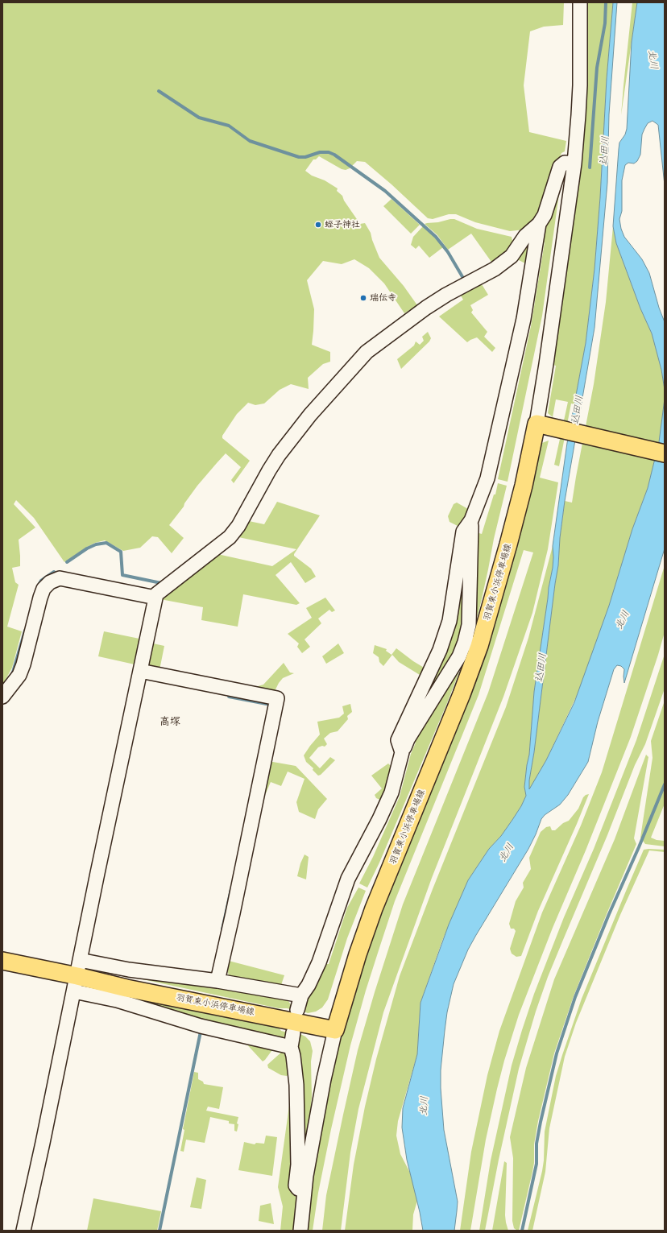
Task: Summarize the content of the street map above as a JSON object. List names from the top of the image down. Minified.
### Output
{"streets":{"main road":["羽賀東小浜停車場線"]},"districts":["高塚"],"water":["北川","込田川"],"places":["蛭子神社","瑞伝寺"]}
